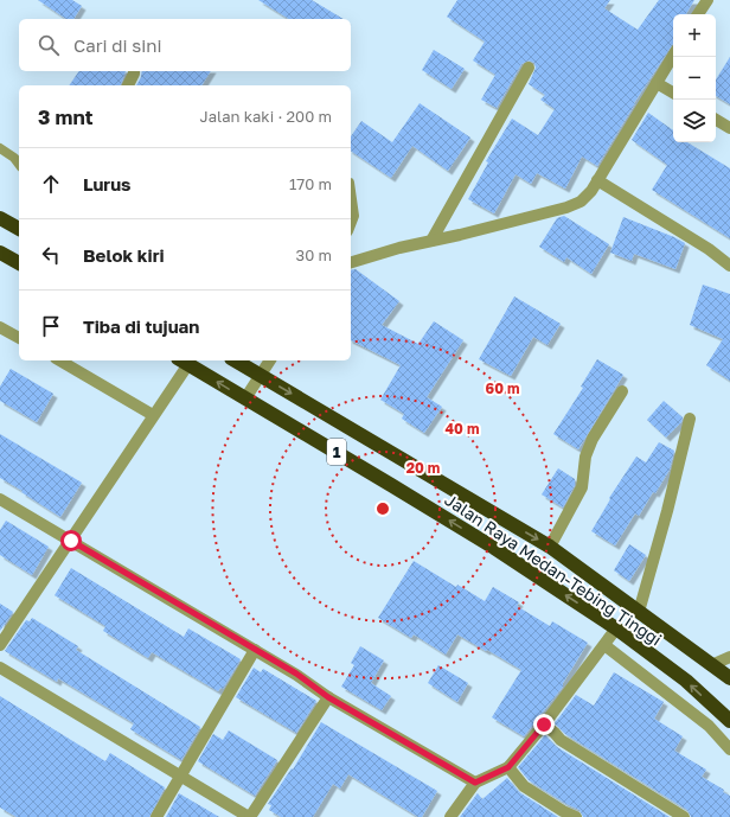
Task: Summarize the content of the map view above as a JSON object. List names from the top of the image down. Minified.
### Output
{"streets":{"highway":["1","Jalan Raya Medan-Tebing Tinggi"]},"page":{"map_buttons":["+","−"],"search":"Cari di sini","heading":["3 mnt","Jalan kaki · 200 m"],"list":[["Lurus","170 m"],["Belok kiri","30 m"],"Tiba di tujuan"]},"rings":["60 m","40 m","20 m"]}
